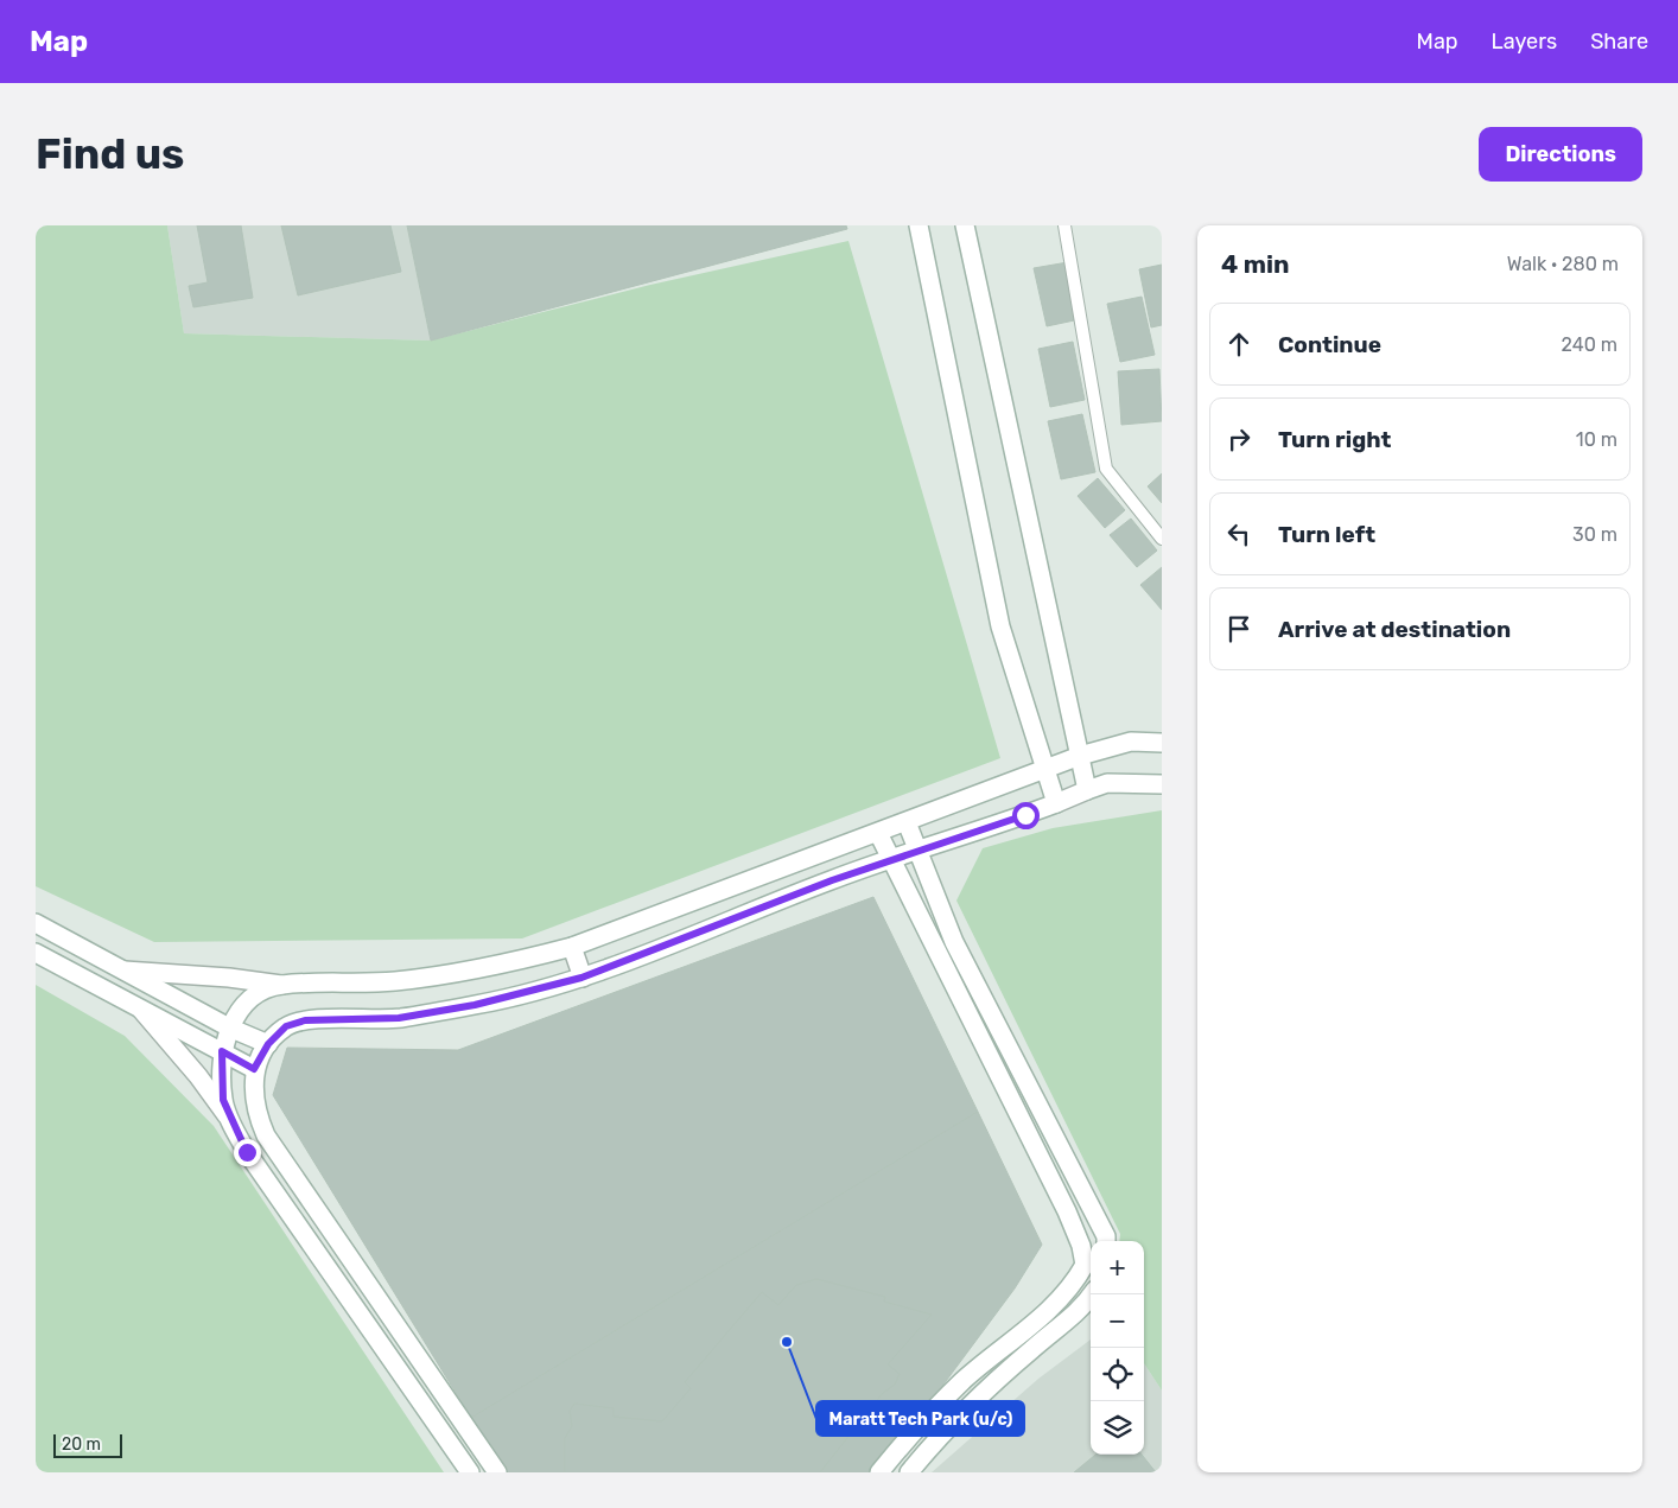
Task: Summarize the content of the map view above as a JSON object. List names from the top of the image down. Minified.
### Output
{"places":["Maratt Tech Park (u/c)"],"scale_bar":"20 m","page":{"header":"Map","nav":["Map","Layers","Share"],"buttons":"Directions","title":"Find us","heading":["4 min","Walk · 280 m"],"list":[["Continue","240 m"],["Turn right","10 m"],["Turn left","30 m"],"Arrive at destination"],"map_buttons":["+","−"],"scale":"20 m"}}
